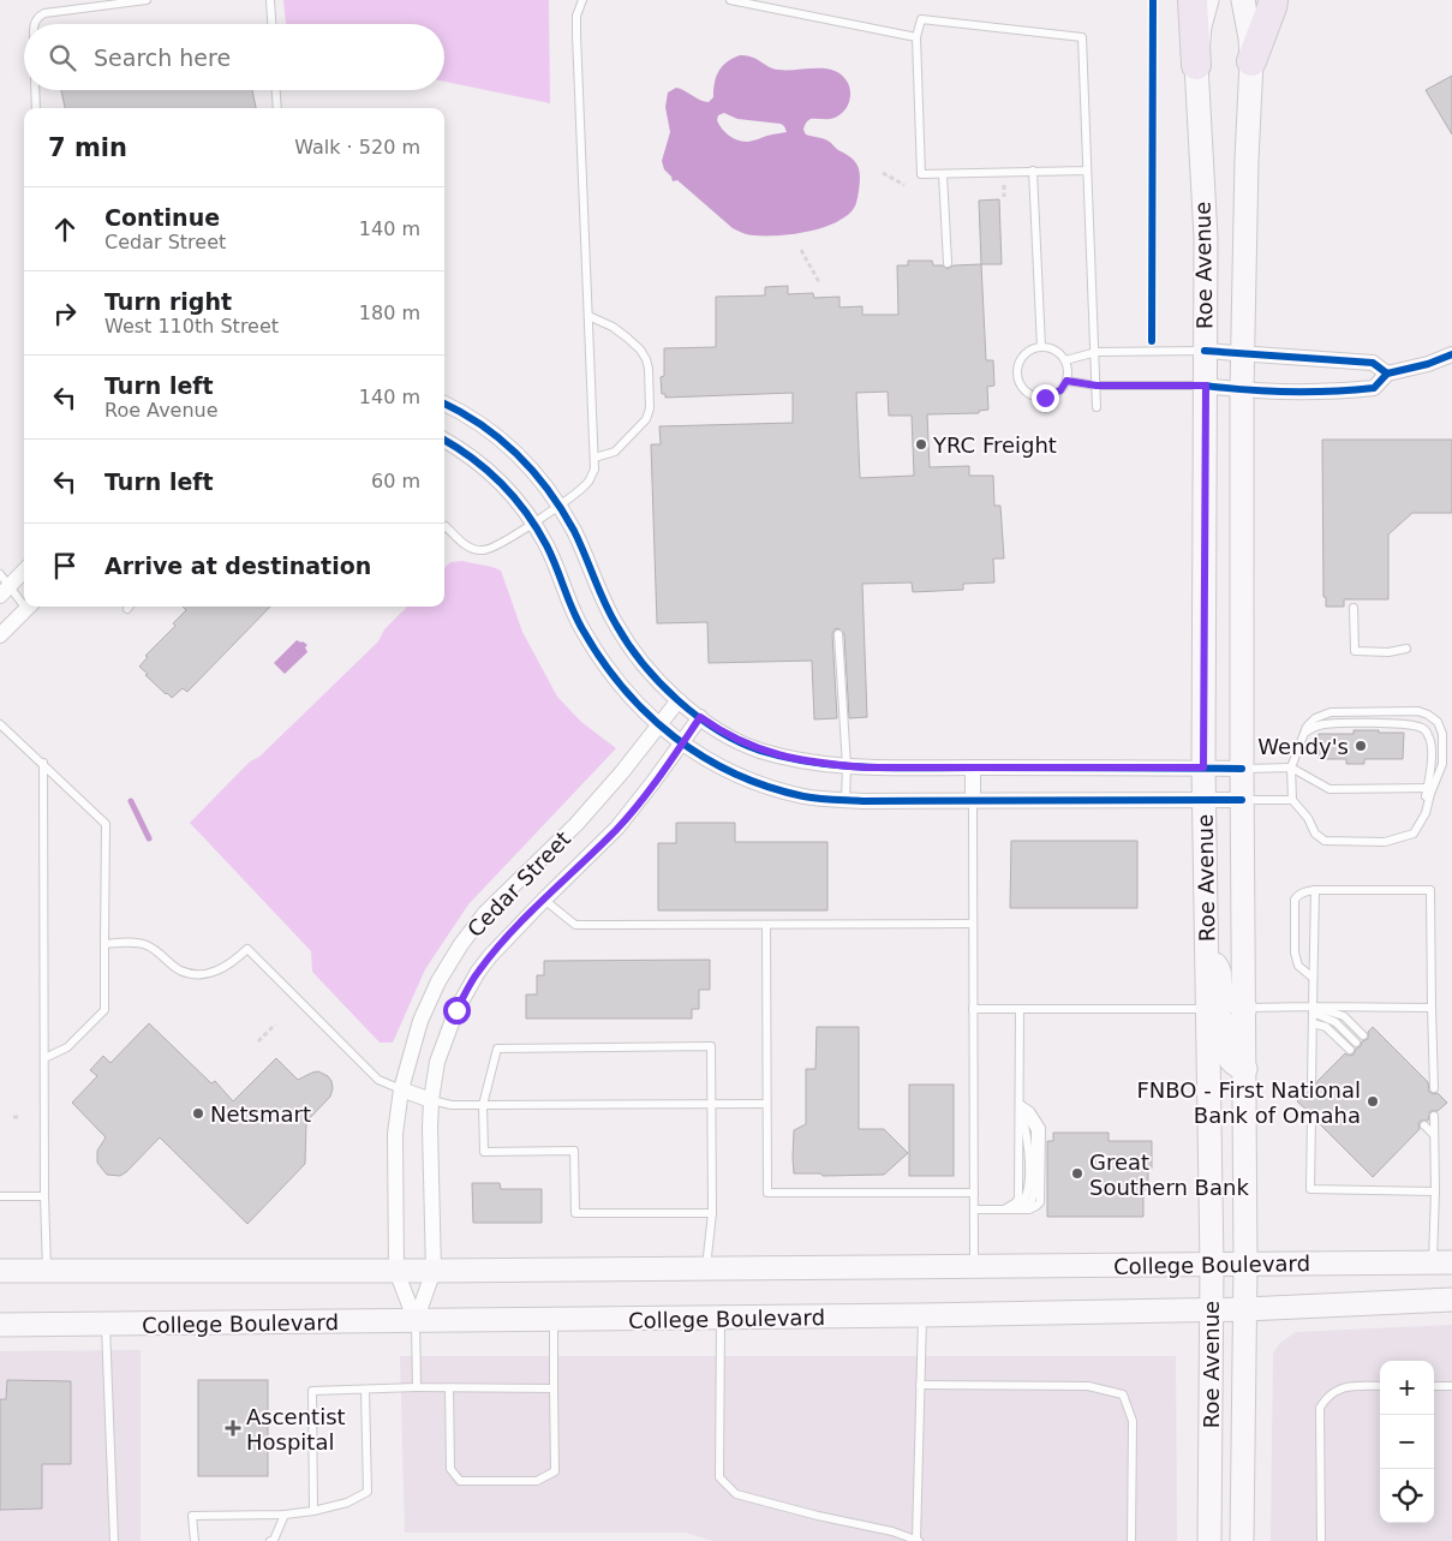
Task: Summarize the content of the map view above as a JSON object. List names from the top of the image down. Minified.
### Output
{"streets":{"main road":["Roe Avenue","College Boulevard"],"street":["Cedar Street"]},"crossings":[["Roe Avenue","College Boulevard"],["Cedar Street","College Boulevard"]],"places":{"other":["YRC Freight","Wendy's","FNBO - First National Bank of Omaha","Netsmart","Great Southern Bank"],"health":["Ascentist Hospital"]},"page":{"search":"Search here","heading":["7 min","Walk · 520 m"],"list":[["Continue","Cedar Street","140 m"],["Turn right","West 110th Street","180 m"],["Turn left","Roe Avenue","140 m"],["Turn left","60 m"],"Arrive at destination"],"map_buttons":["+","−"]}}
